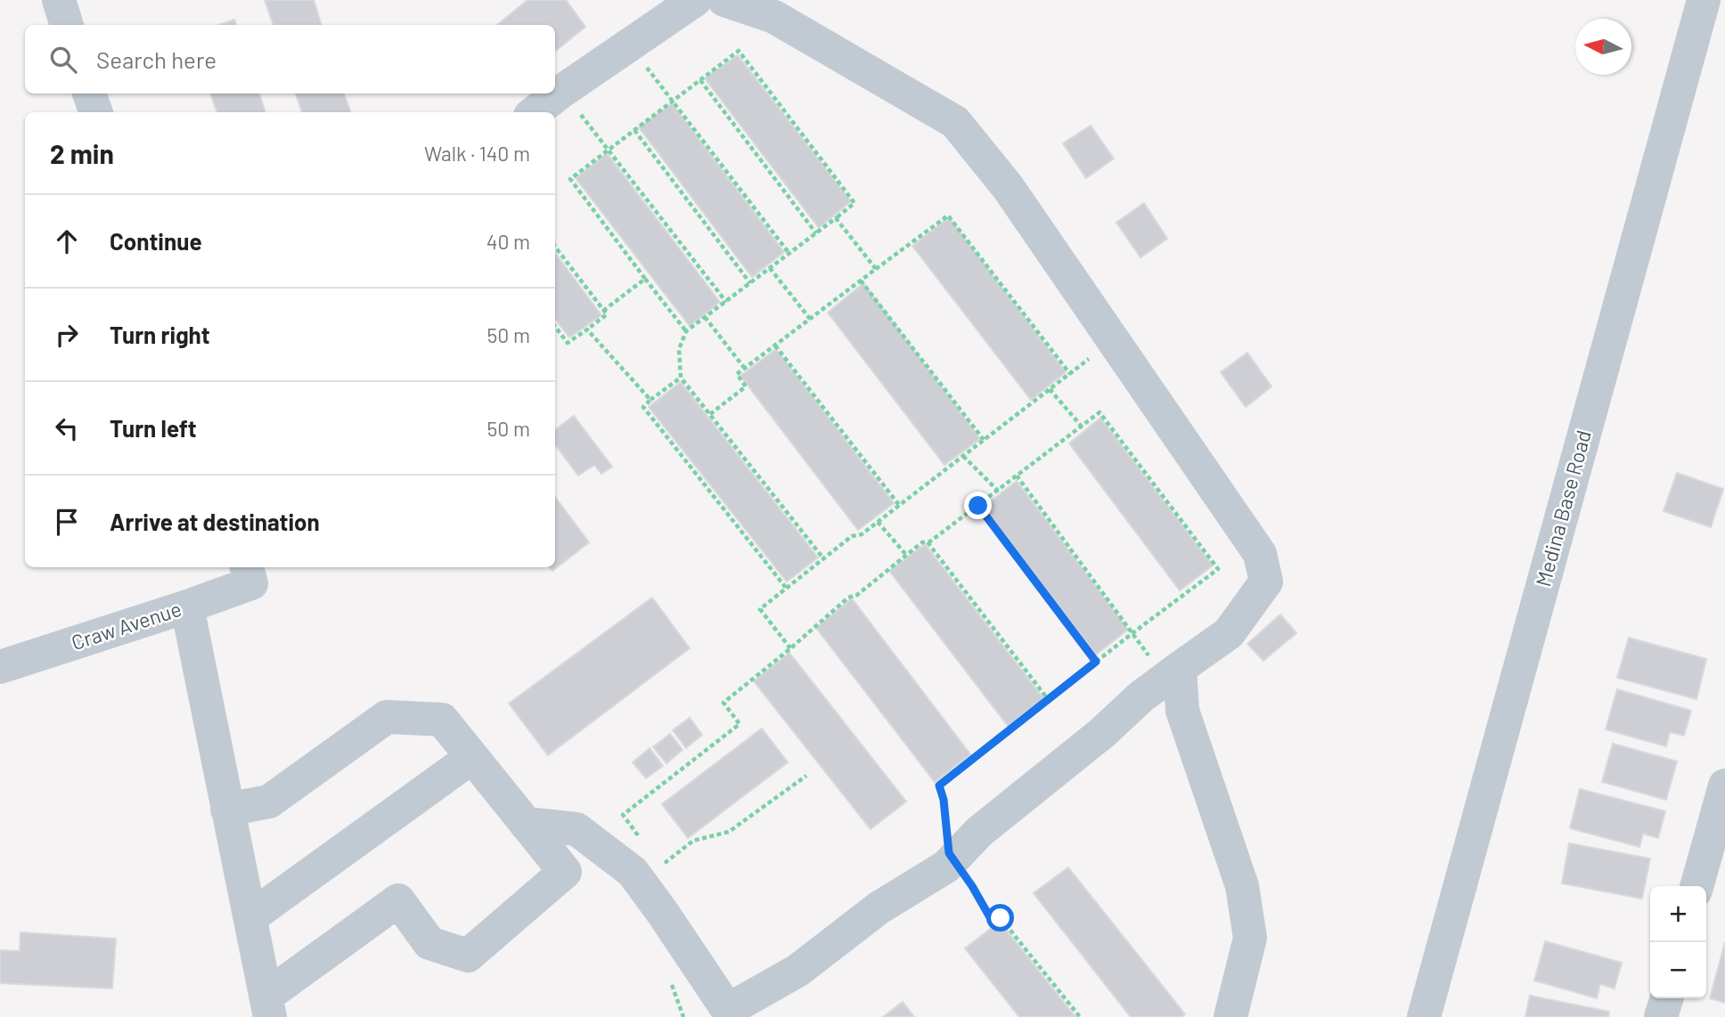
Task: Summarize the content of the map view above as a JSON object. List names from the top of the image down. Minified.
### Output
{"streets":{"street":["Medina Base Road","Craw Avenue"]},"north":"left","page":{"search":"Search here","heading":["2 min","Walk · 140 m"],"list":[["Continue","40 m"],["Turn right","50 m"],["Turn left","50 m"],"Arrive at destination"],"map_buttons":["+","−"]}}
